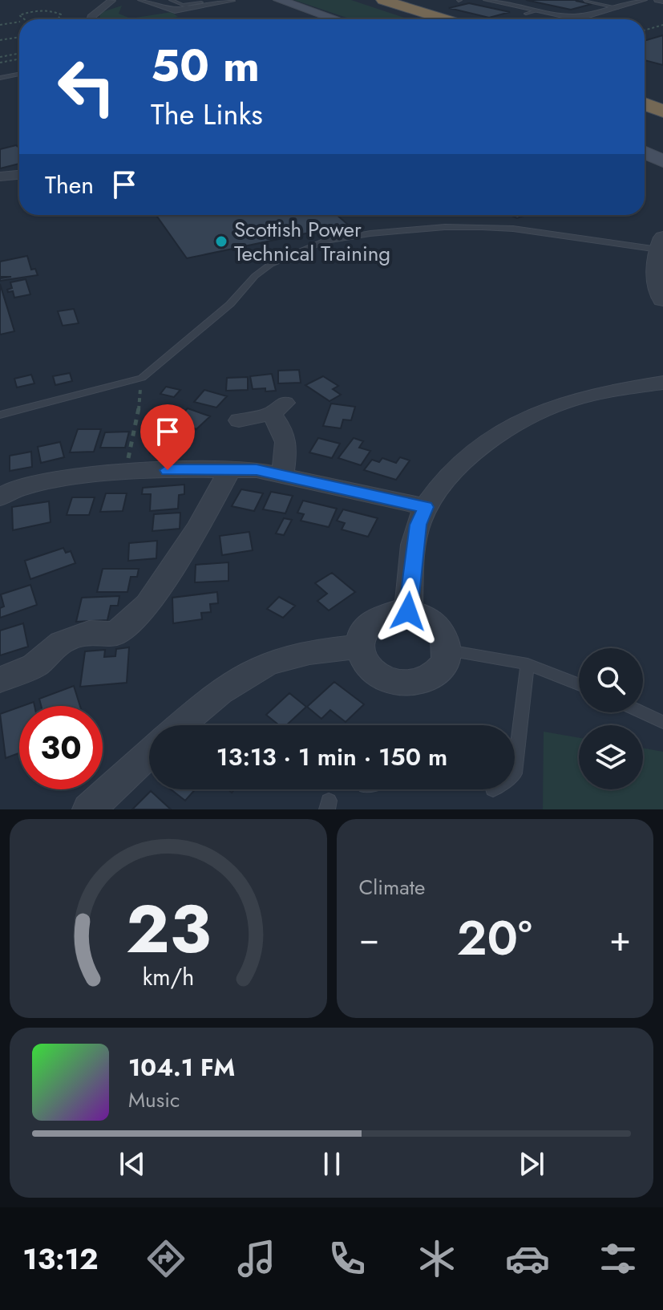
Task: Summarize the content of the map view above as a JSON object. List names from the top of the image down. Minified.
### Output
{"places":["Scottish Power Technical Training"],"page":{"turn":["50 m","The Links"],"then":"Then","limit":"30","trip":"13:13 · 1 min · 150 m","tile":"Climate","heat":["−","20°","+"],"song":["104.1 FM","Music"],"tabs":"13:12","gauge":["23","km/h"]}}
